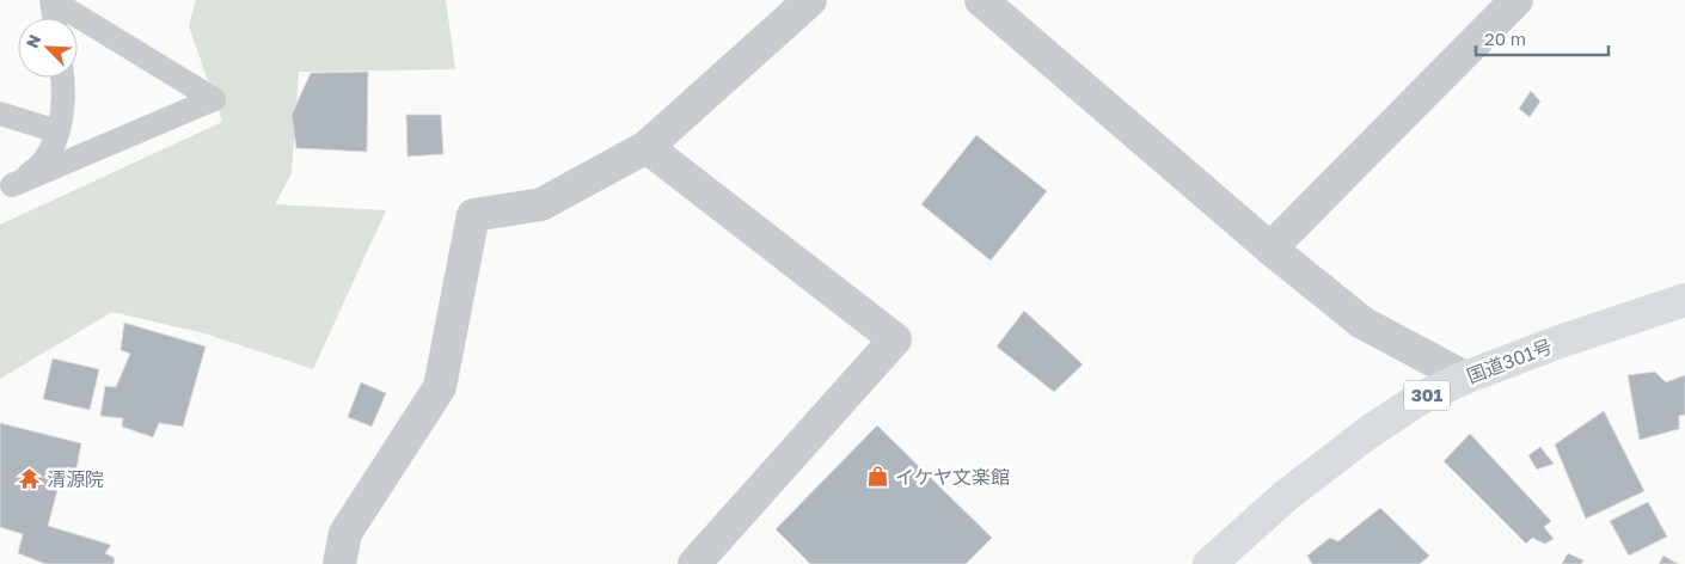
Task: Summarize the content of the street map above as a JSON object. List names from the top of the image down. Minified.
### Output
{"streets":{"highway":["国道301号","301"]},"places":{"shop":["イケヤ文楽館"],"temple":["清源院"]},"scale_bar":"20 m","north":"top left"}
